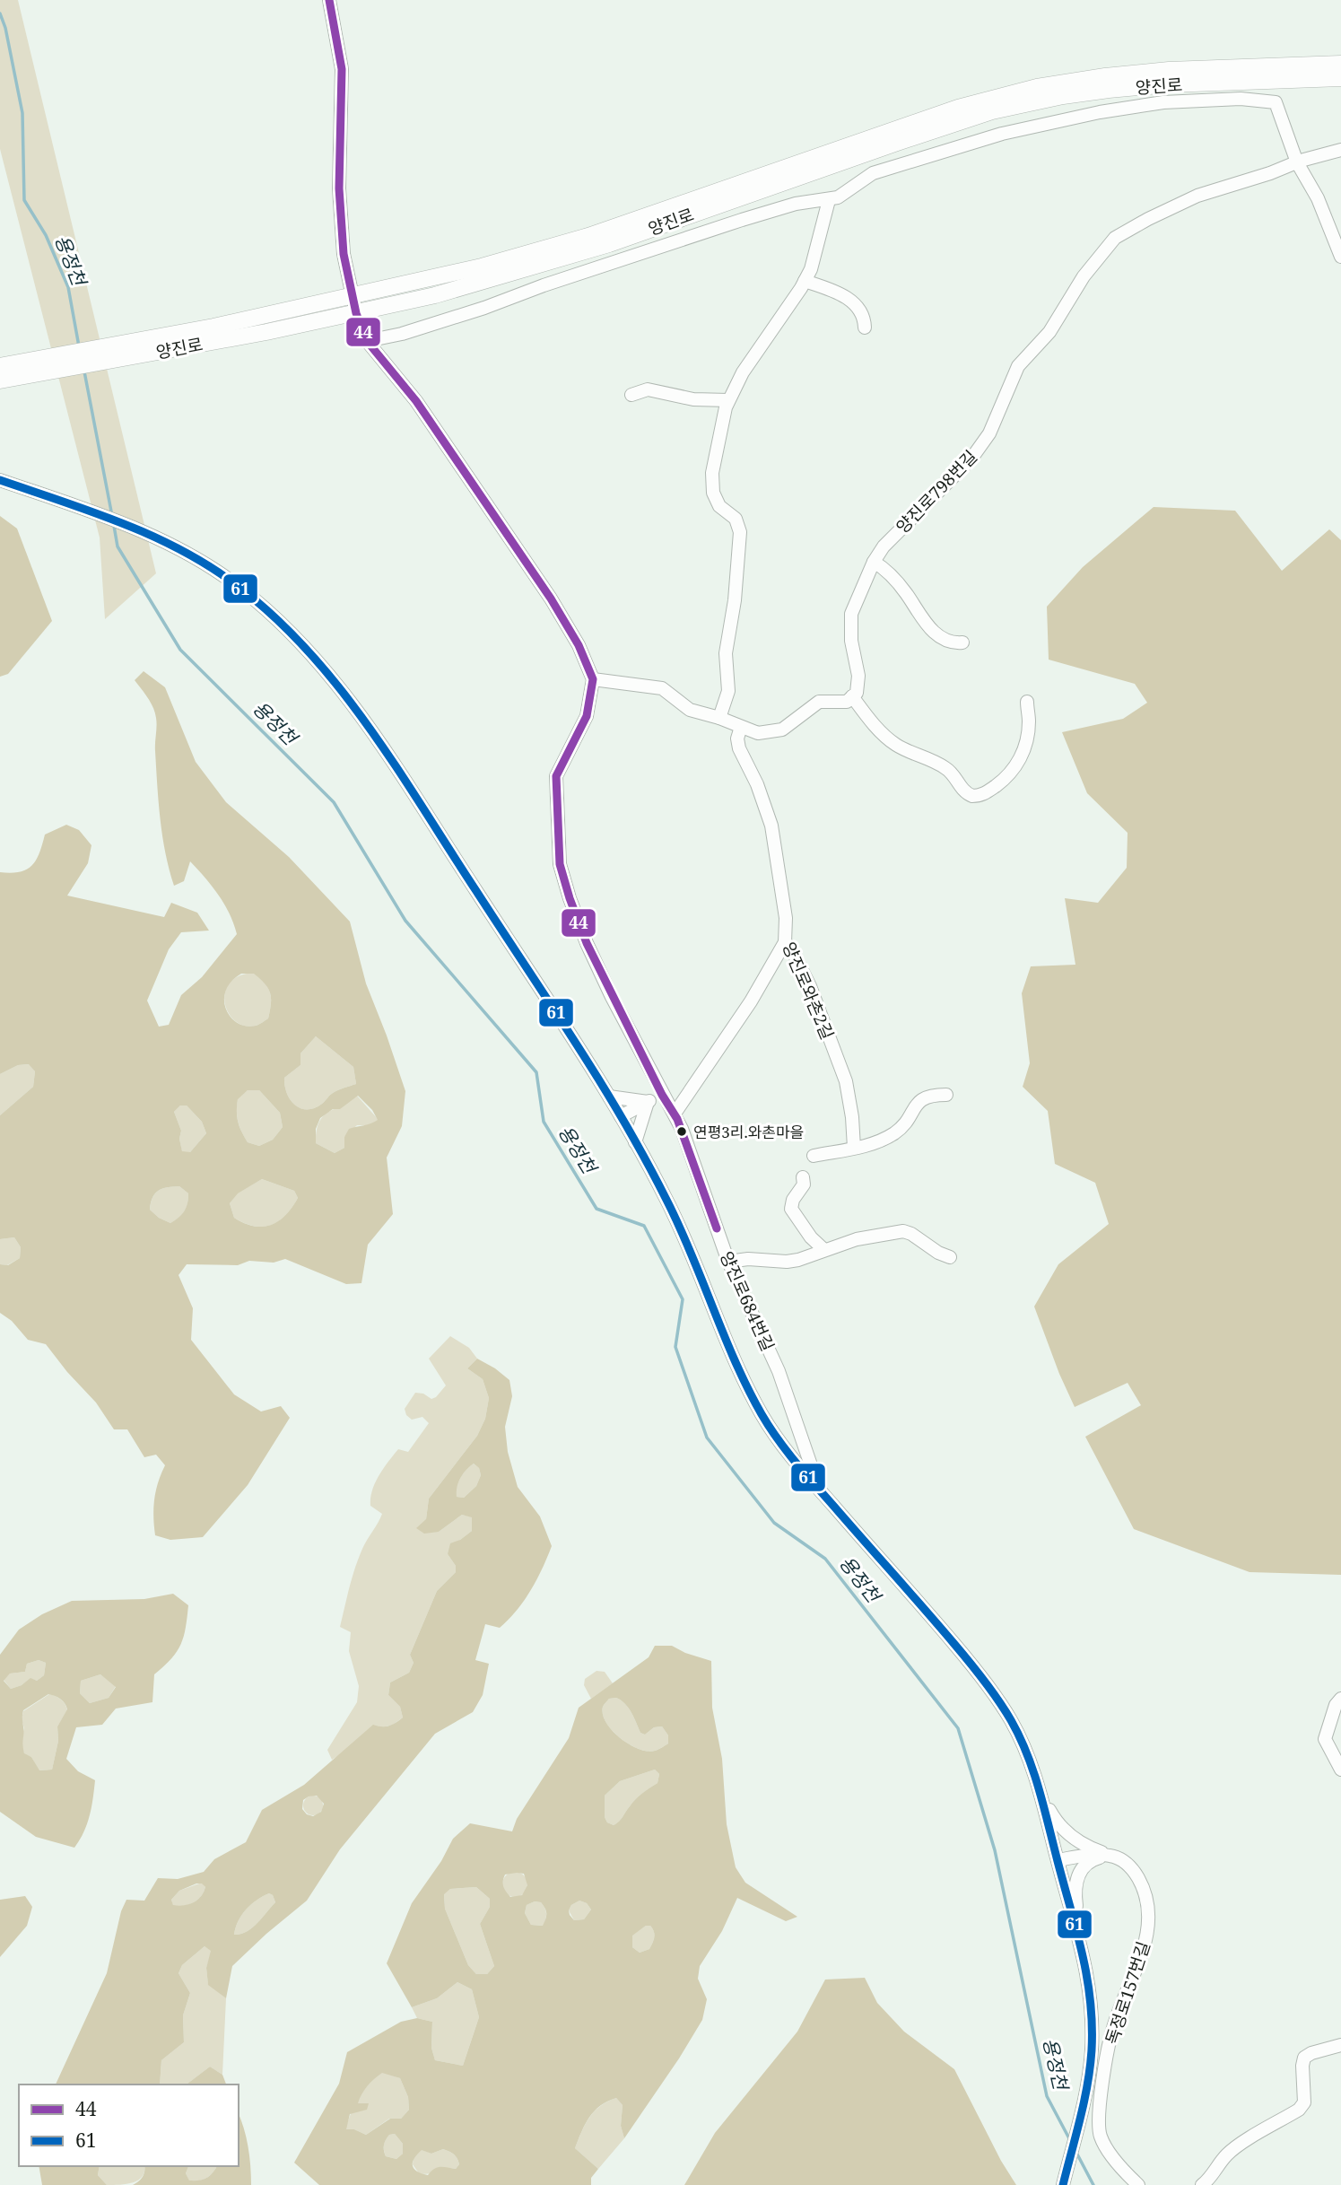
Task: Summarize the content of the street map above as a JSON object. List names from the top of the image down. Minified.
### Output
{"streets":{"main road":["양진로"],"street":["양진로798번길","양진로와촌2길","양진로684번길","독정로157번길"]},"water":["용정천"],"places":["연평3리.와촌마을"],"lines":["transit line 44","transit line 61"],"legend":["44","61"]}
